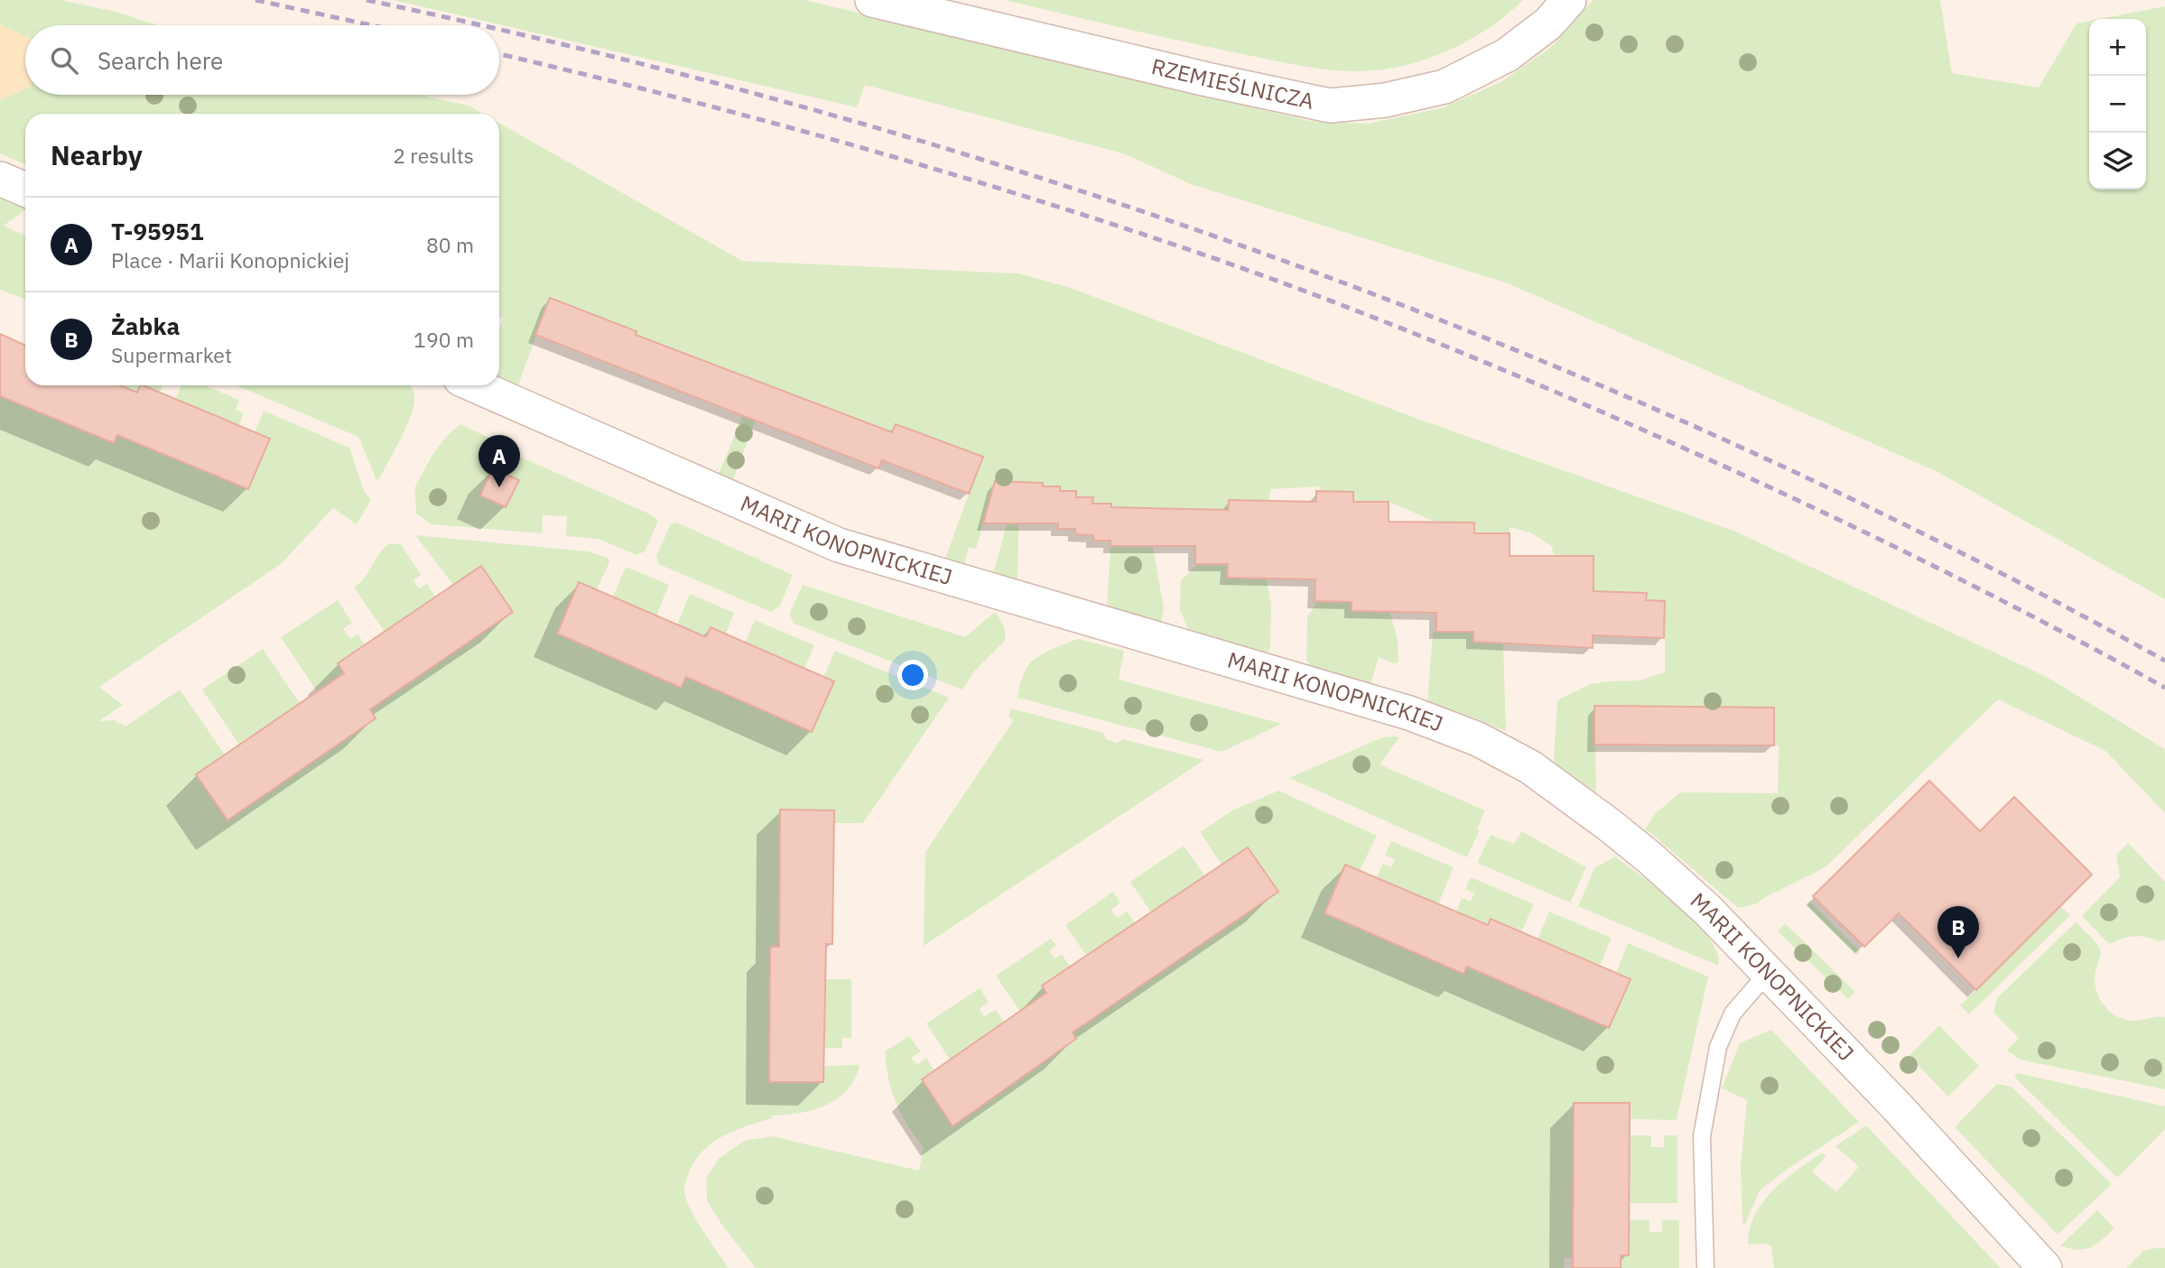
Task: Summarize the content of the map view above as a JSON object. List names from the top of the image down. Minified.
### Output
{"streets":{"street":["RZEMIEŚLNICZA","MARII KONOPNICKIEJ"]},"page":{"map_buttons":["+","−"],"search":"Search here","heading":["Nearby","2 results"],"list":[{"mark":"A","name":"T-95951","note":"Place · Marii Konopnickiej","value":"80 m"},{"mark":"B","name":"Żabka","note":"Supermarket","value":"190 m"}],"pins":["A","B"]}}
